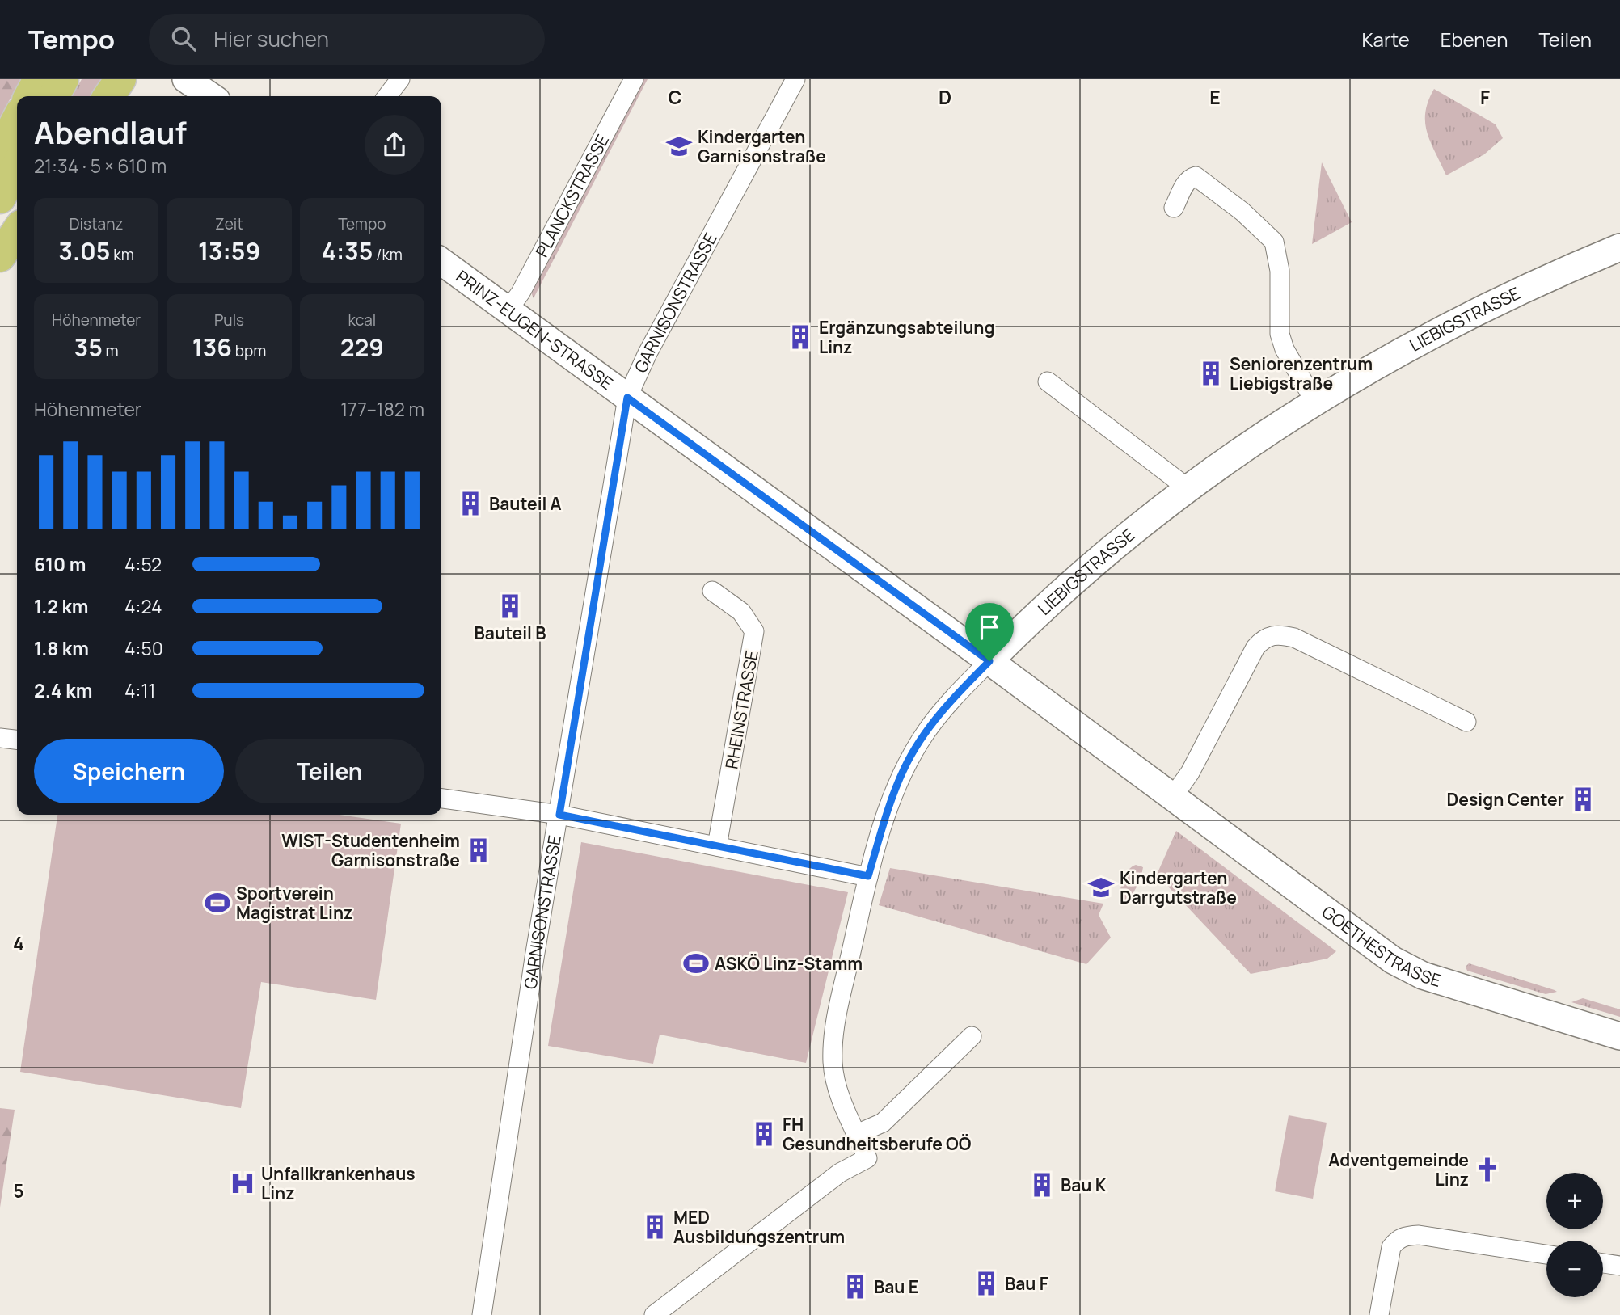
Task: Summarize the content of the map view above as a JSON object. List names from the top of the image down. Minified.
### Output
{"streets":{"main road":["LIEBIGSTRASSE","PRINZ-EUGEN-STRASSE","GOETHESTRASSE"],"street":["PLANCKSTRASSE","GARNISONSTRASSE","RHEINSTRASSE"]},"crossings":[["PLANCKSTRASSE","PRINZ-EUGEN-STRASSE"],["GARNISONSTRASSE","PRINZ-EUGEN-STRASSE"],["LIEBIGSTRASSE","PRINZ-EUGEN-STRASSE"],["LIEBIGSTRASSE","GOETHESTRASSE"],["PRINZ-EUGEN-STRASSE","GOETHESTRASSE"]],"places":{"school or university":["Kindergarten Garnisonstraße","Kindergarten Darrgutstraße"],"building":["Ergänzungsabteilung Linz","Seniorenzentrum Liebigstraße","Bauteil A","Bauteil B","Design Center","WIST-Studentenheim Garnisonstraße","FH Gesundheitsberufe OÖ","Bau K","MED Ausbildungszentrum","Bau F","Bau E"],"sports":["Sportverein Magistrat Linz","ASKÖ Linz-Stamm"],"church":["Adventgemeinde Linz"],"hospital":["Unfallkrankenhaus Linz"]},"page":{"header":"Tempo","search":"Hier suchen","nav":["Karte","Ebenen","Teilen"],"heading":["Abendlauf","21:34 · 5 × 610 m"],"stats":[["Distanz","3.05 km"],["Zeit","13:59"],["Tempo","4:35 /km"],["Höhenmeter","35 m"],["Puls","136 bpm"],["kcal","229"]],"chart":["Höhenmeter","177–182 m"],"list":[{"name":"610 m","note":"4:52"},{"name":"1.2 km","note":"4:24"},{"name":"1.8 km","note":"4:50"},{"name":"2.4 km","note":"4:11"}],"buttons":["Speichern","Teilen"],"map_buttons":["+","−"]},"grid":{"columns":["C","D","E","F"],"rows":["4","5"]}}
